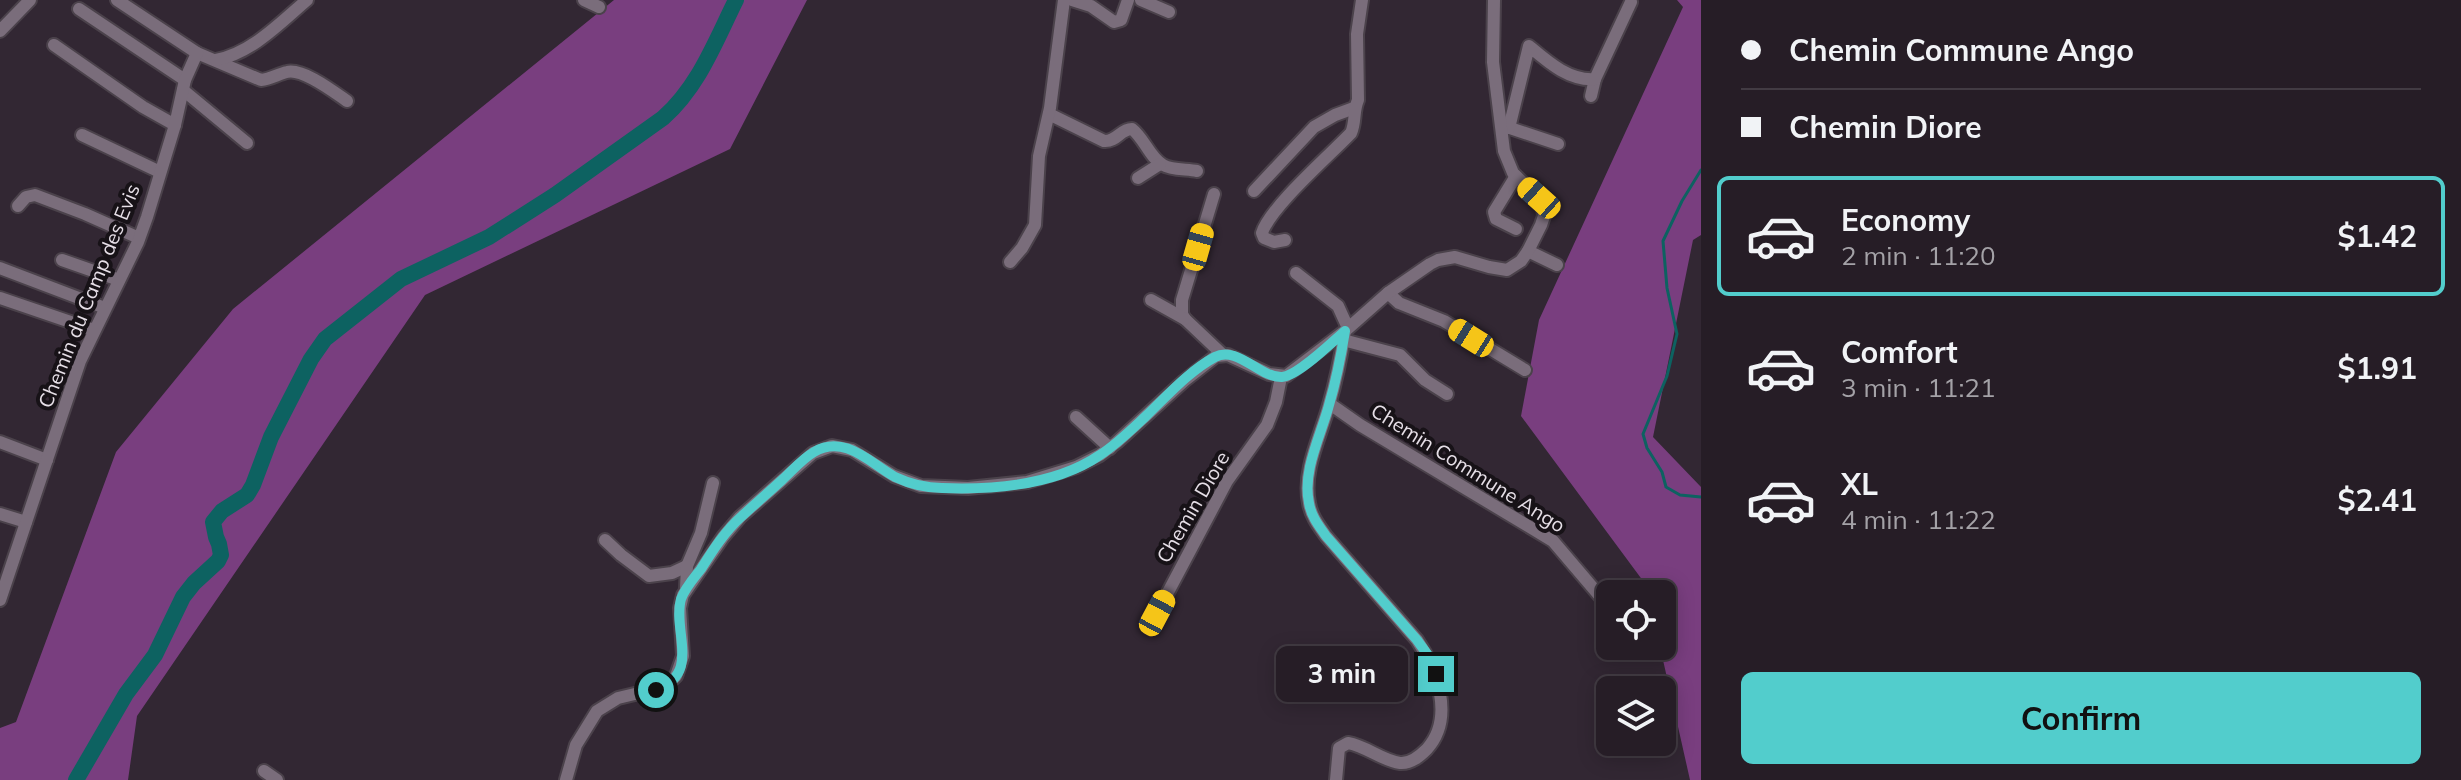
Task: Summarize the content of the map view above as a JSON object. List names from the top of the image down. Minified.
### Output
{"streets":{"street":["Chemin du Camp des Evis","Chemin Commune Ango","Chemin Diore"]},"page":{"banner":["Chemin Commune Ango","Chemin Diore"],"list":[{"name":"Economy","note":"2 min · 11:20","value":"$1.42"},{"name":"Comfort","note":"3 min · 11:21","value":"$1.91"},{"name":"XL","note":"4 min · 11:22","value":"$2.41"}],"bubble":"3 min","buttons":"Confirm"}}
